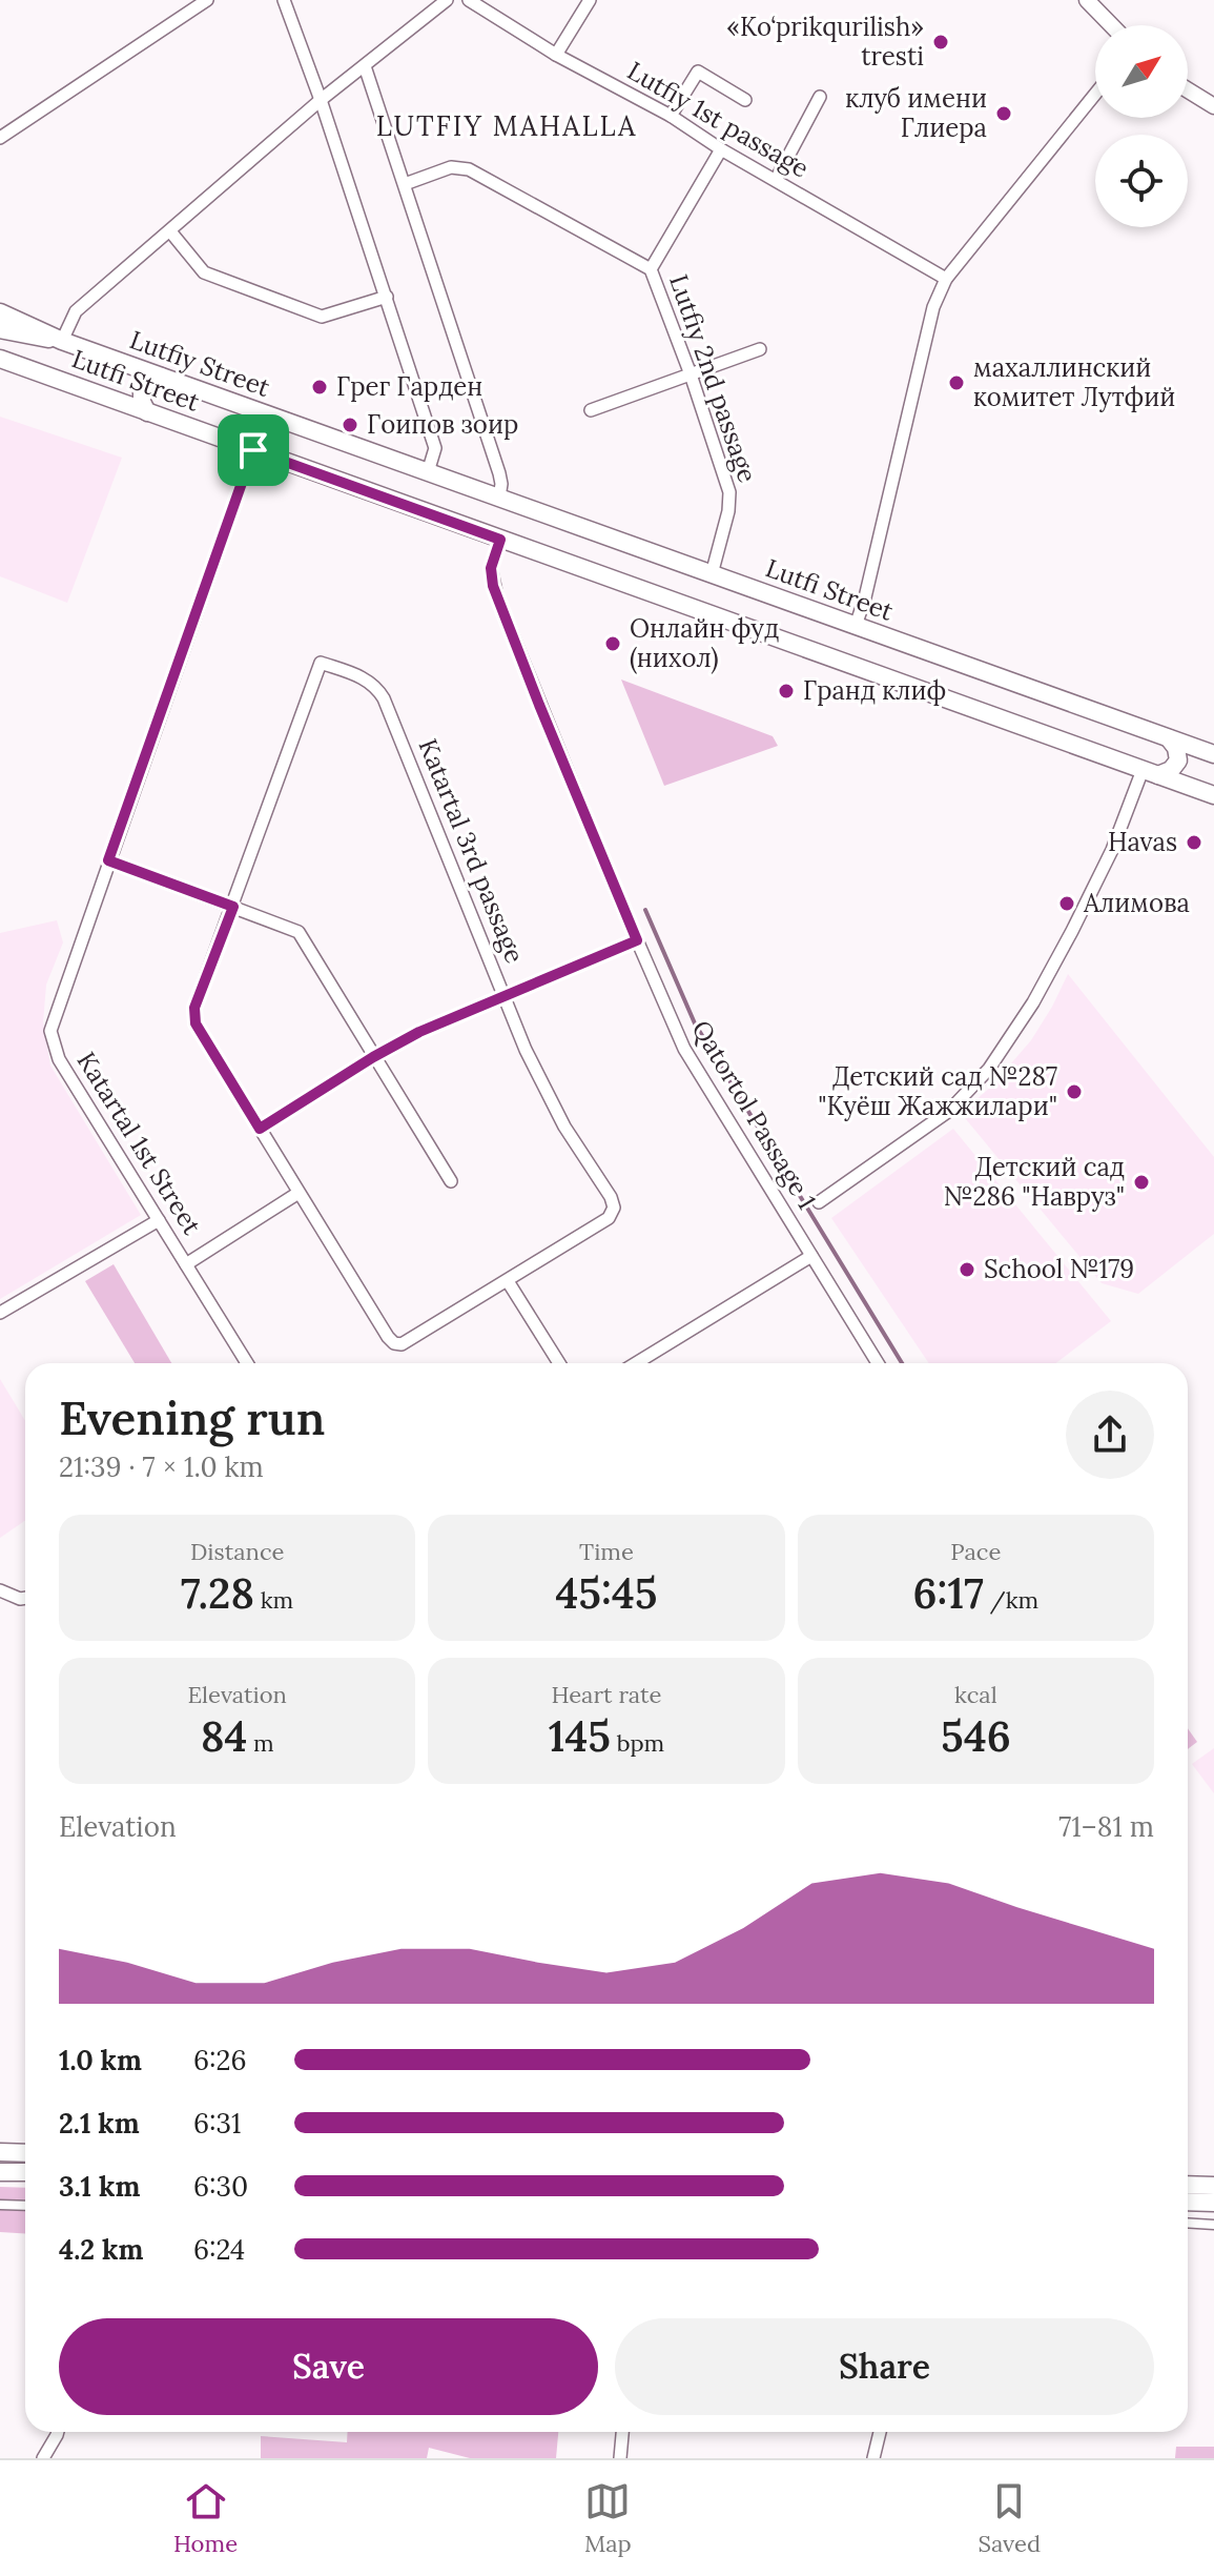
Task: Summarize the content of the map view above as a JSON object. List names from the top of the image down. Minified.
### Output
{"streets":{"main road":["Lutfiy Street","Lutfi Street"],"street":["Lutfiy 1st passage","Lutfiy 2nd passage","Katartal 3rd passage","Qatortol Passage 1","Katartal 1st Street"]},"crossings":[["Lutfiy Street","Lutfi Street"],["Lutfiy 2nd passage","Lutfi Street"],["Lutfi Street","Katartal 1st Street"]],"districts":["LUTFIY MAHALLA"],"places":["«Ko‘prikqurilish» tresti","клуб имени Глиера","махаллинский комитет Лутфий","Грег Гарден","Гоипов зоир","Онлайн фуд (нихол)","Гранд клиф","Havas","Алимова","Детский сад №287 \"Куёш Жажжилари\"","Детский сад №286 \"Навруз\"","School №179"],"north":"top right","page":{"heading":["Evening run","21:39 · 7 × 1.0 km"],"stats":[["Distance","7.28 km"],["Time","45:45"],["Pace","6:17 /km"],["Elevation","84 m"],["Heart rate","145 bpm"],["kcal","546"]],"chart":["Elevation","71–81 m"],"list":[{"name":"1.0 km","note":"6:26"},{"name":"2.1 km","note":"6:31"},{"name":"3.1 km","note":"6:30"},{"name":"4.2 km","note":"6:24"}],"buttons":["Save","Share"],"tabs":["Home","Map","Saved"]}}
